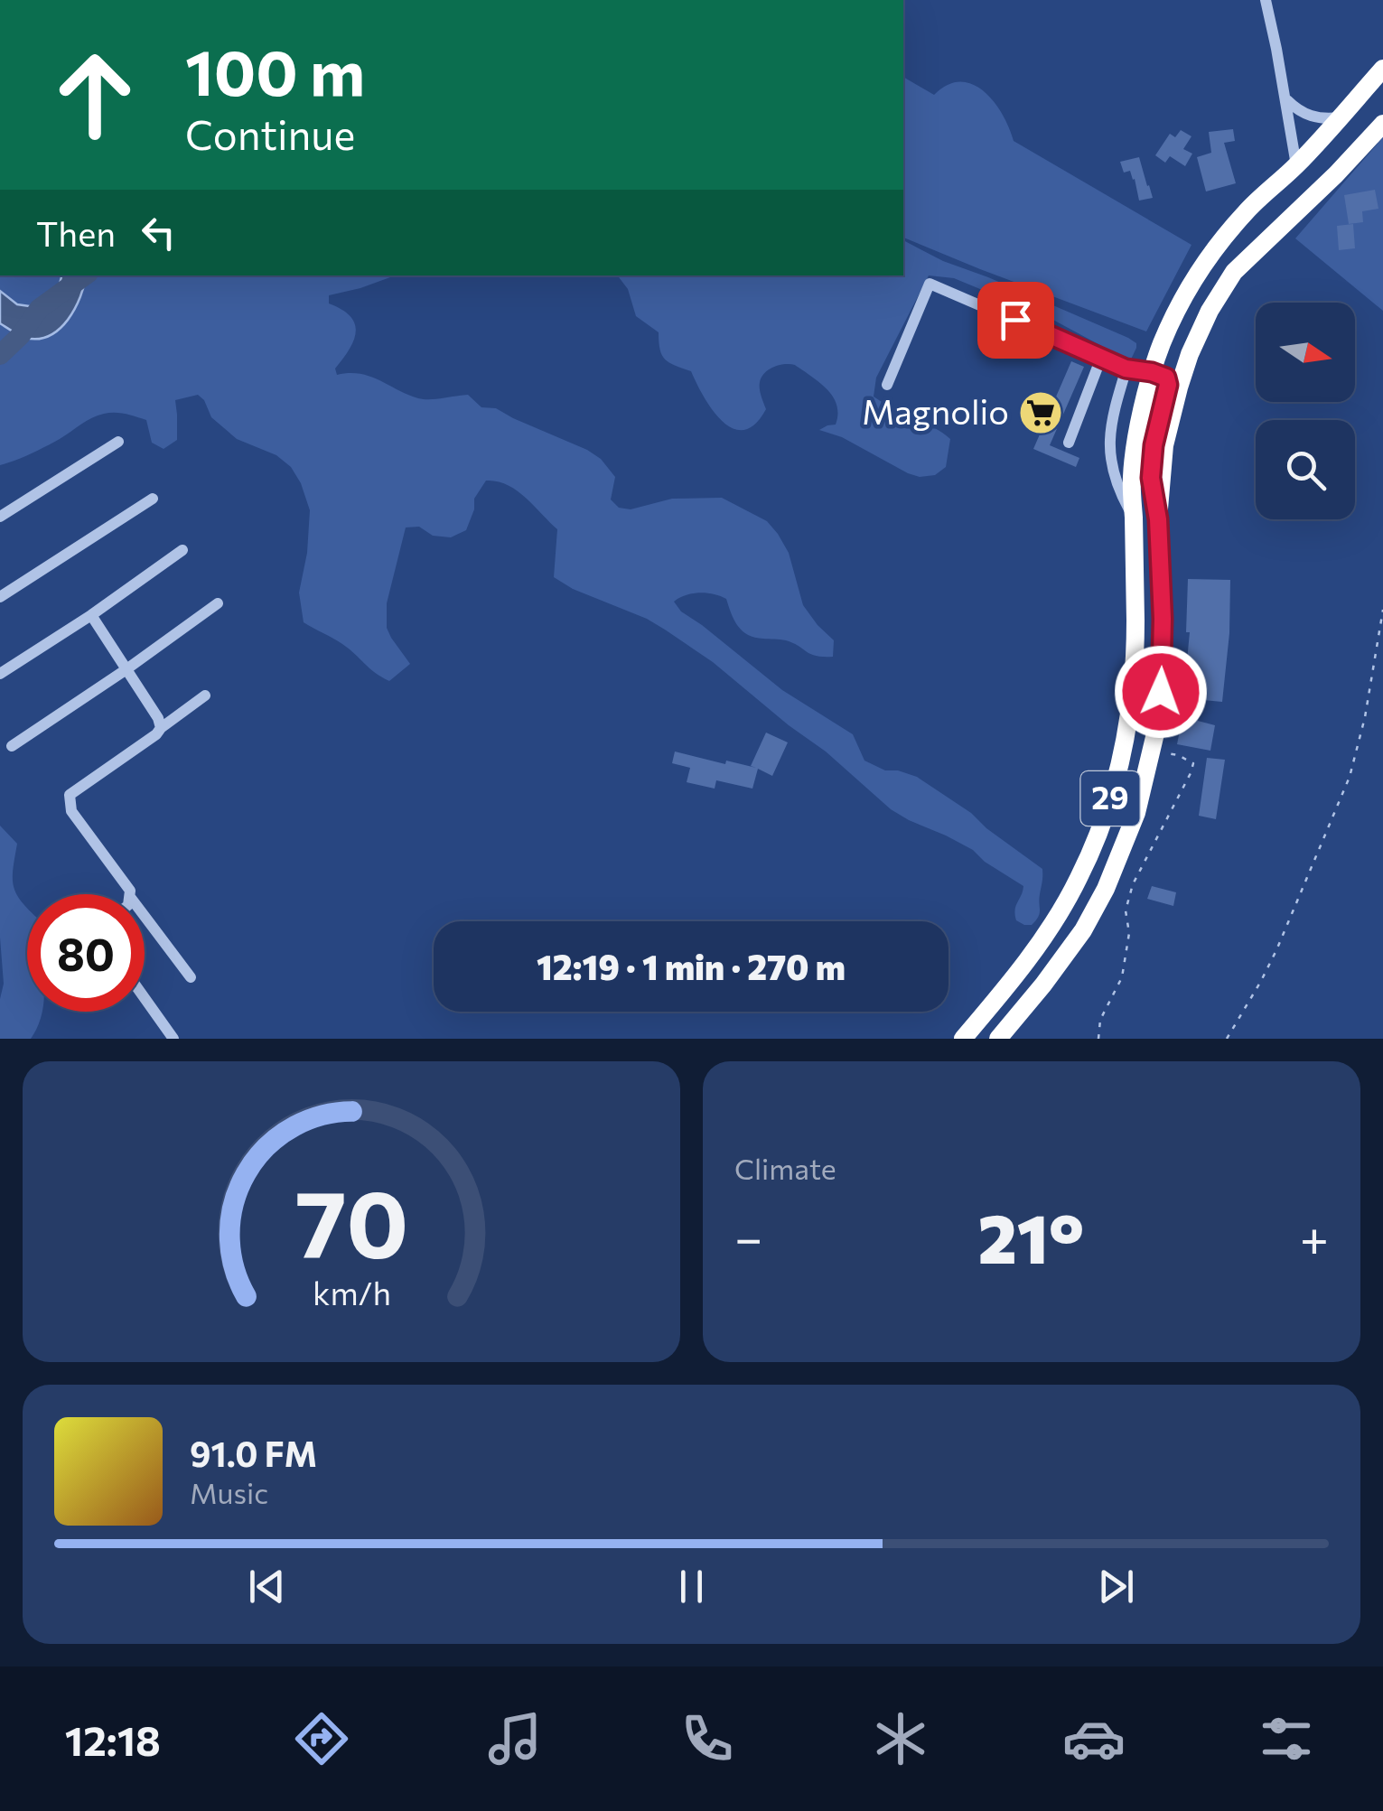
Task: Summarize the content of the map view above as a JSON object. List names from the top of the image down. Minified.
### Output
{"streets":{"highway":["29"]},"places":{"supermarket":["Magnolio"]},"north":"right","page":{"turn":["100 m","Continue"],"then":"Then","limit":"80","trip":"12:19 · 1 min · 270 m","tile":"Climate","heat":["−","21°","+"],"song":["91.0 FM","Music"],"tabs":"12:18","gauge":["70","km/h"]}}
